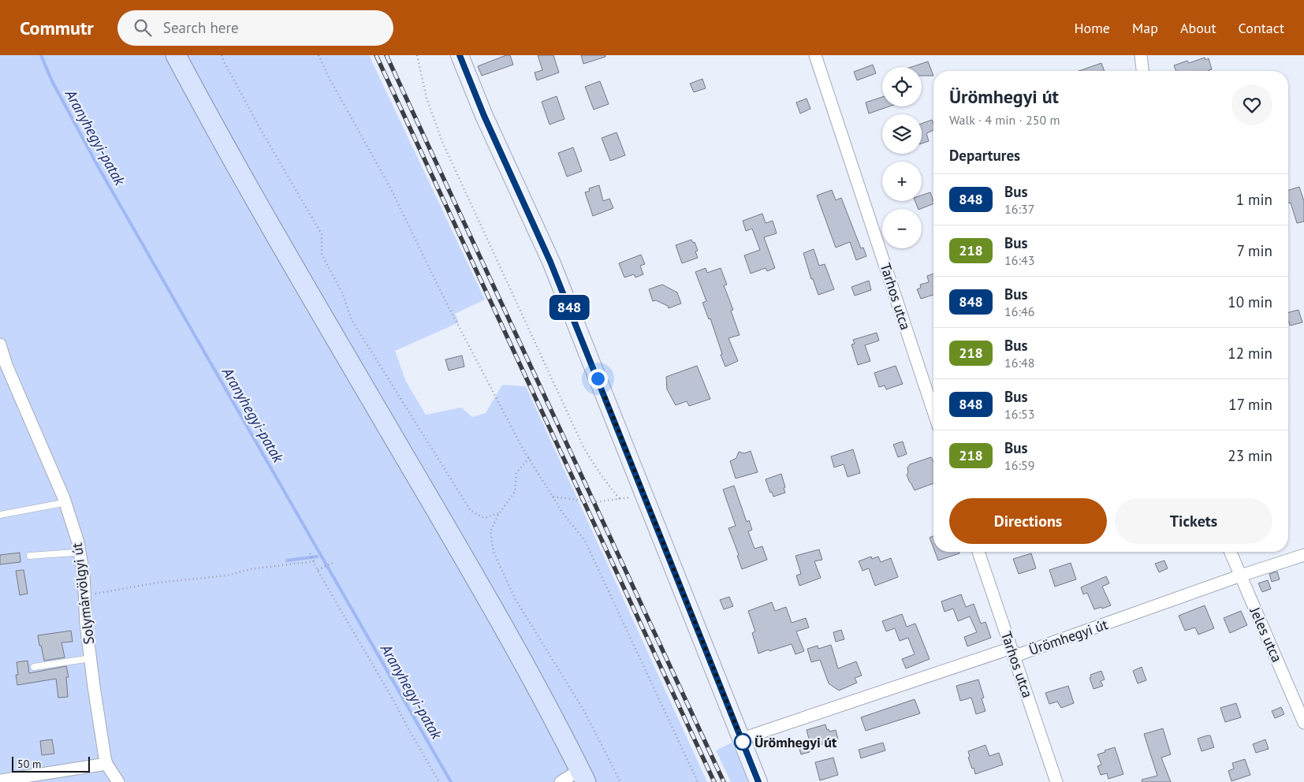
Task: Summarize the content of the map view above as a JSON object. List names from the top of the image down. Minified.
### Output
{"streets":{"street":["Tarhos utca","Solymárvölgyi út","Jeles utca","Ürömhegyi út"]},"crossings":[["Tarhos utca","Ürömhegyi út"],["Jeles utca","Ürömhegyi út"]],"water":["Aranyhegyi-patak"],"places":["Ürömhegyi út"],"lines":["bus line 848"],"scale_bar":"50 m","page":{"header":"Commutr","search":"Search here","nav":["Home","Map","About","Contact"],"on_map":"848","map_buttons":["+","−"],"heading":[["Ürömhegyi út","Walk · 4 min · 250 m"],"Departures"],"list":[{"mark":"848","name":"Bus","note":"16:37","value":"1 min"},{"mark":"218","name":"Bus","note":"16:43","value":"7 min"},{"mark":"848","name":"Bus","note":"16:46","value":"10 min"},{"mark":"218","name":"Bus","note":"16:48","value":"12 min"},{"mark":"848","name":"Bus","note":"16:53","value":"17 min"},{"mark":"218","name":"Bus","note":"16:59","value":"23 min"}],"buttons":["Directions","Tickets"],"scale":"50 m"}}
